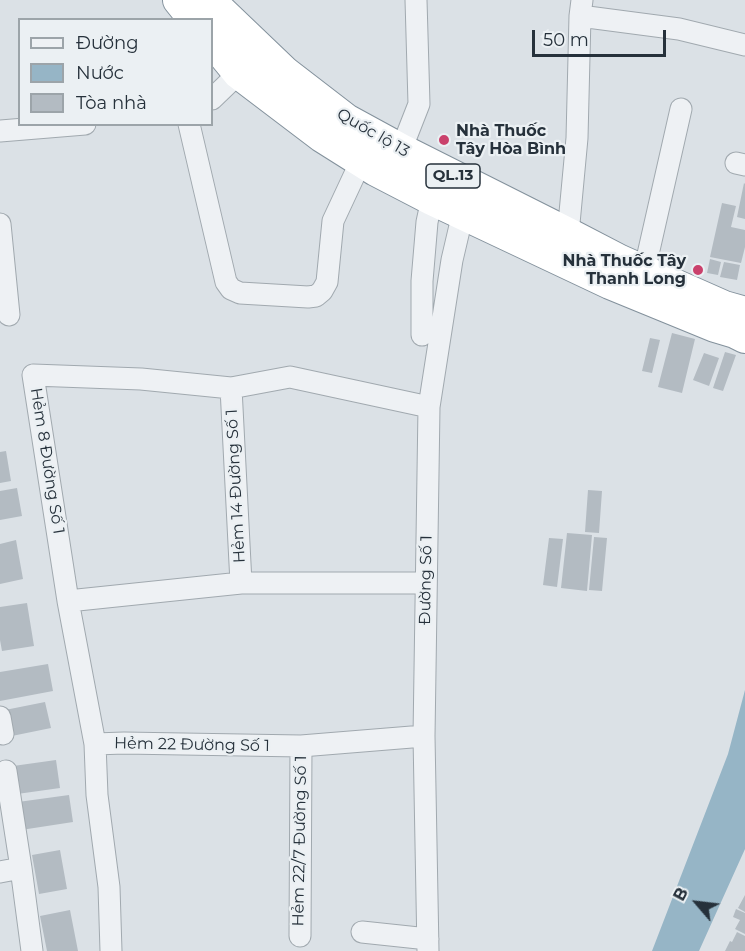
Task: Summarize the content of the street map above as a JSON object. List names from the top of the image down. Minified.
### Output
{"streets":{"highway":["Quốc lộ 13","QL.13"],"street":["Hẻm 8 Đường Số 1","Hẻm 14 Đường Số 1","Đường Số 1","Hẻm 22 Đường Số 1","Hẻm 22/7 Đường Số 1"]},"crossings":[["Quốc lộ 13","Đường Số 1"],["Hẻm 8 Đường Số 1","Hẻm 14 Đường Số 1"],["Hẻm 14 Đường Số 1","Đường Số 1"],["Đường Số 1","Hẻm 22 Đường Số 1"],["Hẻm 22 Đường Số 1","Hẻm 22/7 Đường Số 1"]],"places":["Nhà Thuốc Tây Hòa Bình","Nhà Thuốc Tây Thanh Long"],"legend":["Đường","Nước","Tòa nhà"],"scale_bar":"50 m","north":"top left"}
